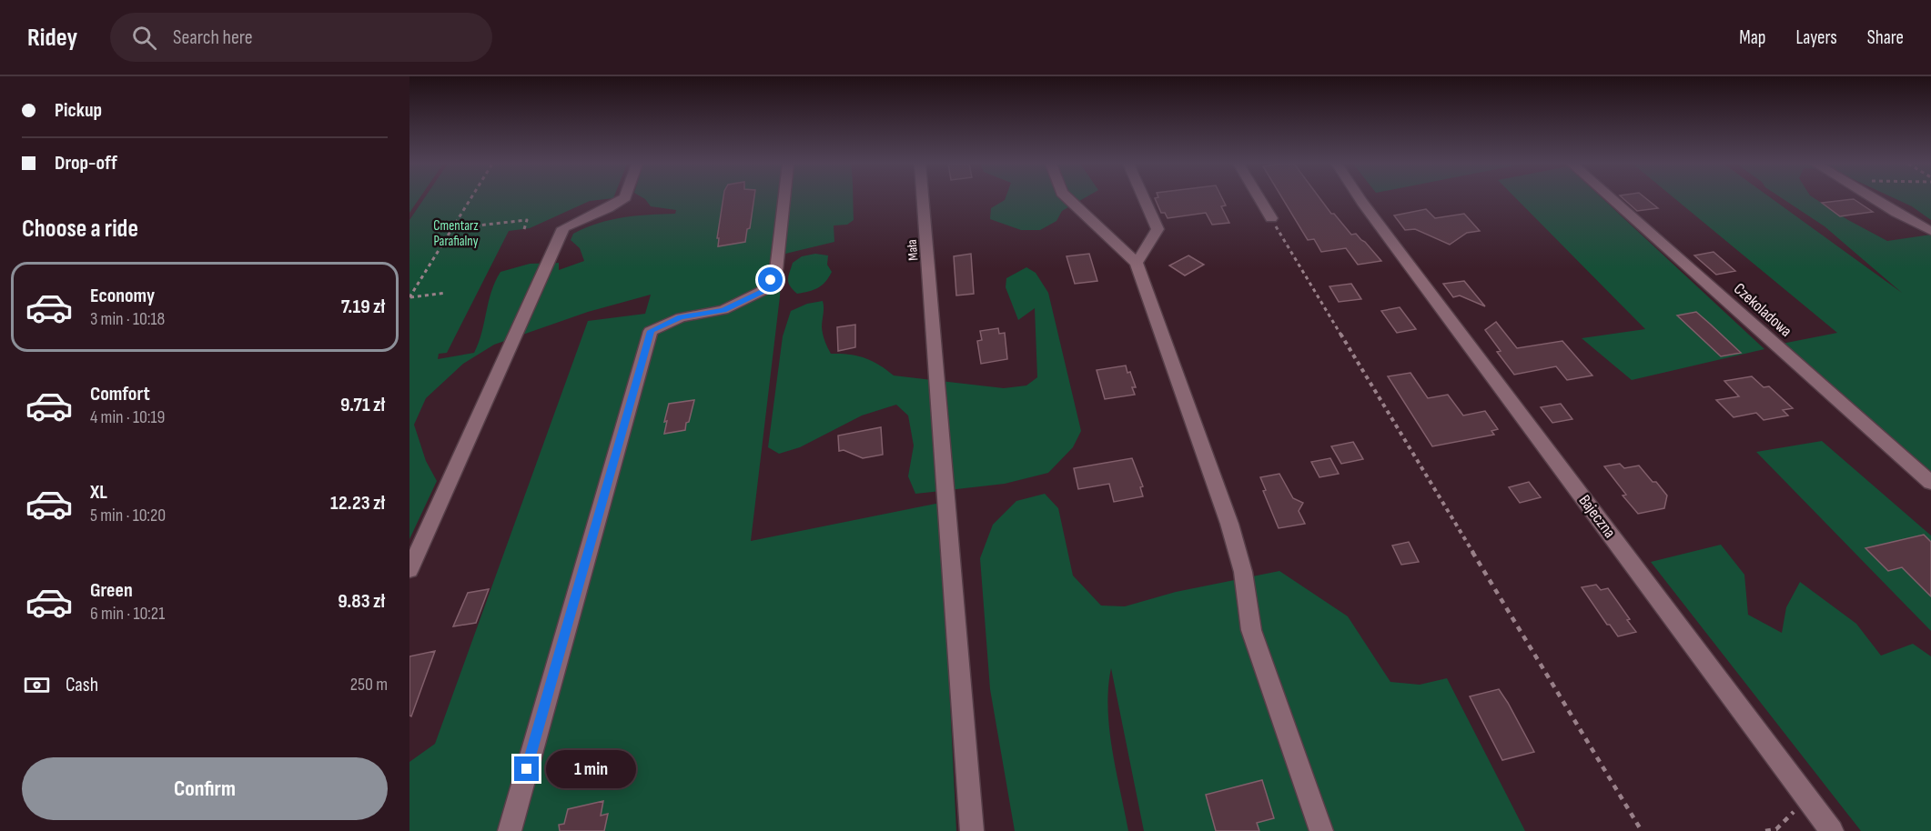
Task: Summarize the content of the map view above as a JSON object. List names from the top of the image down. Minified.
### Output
{"streets":{"street":["Mała","Czekoladowa","Bajeczna"]},"parks":["Cmentarz Parafialny"],"page":{"header":"Ridey","search":"Search here","nav":["Map","Layers","Share"],"banner":["Pickup","Drop-off"],"heading":"Choose a ride","list":[{"name":"Economy","note":"3 min · 10:18","value":"7.19 zł"},{"name":"Comfort","note":"4 min · 10:19","value":"9.71 zł"},{"name":"XL","note":"5 min · 10:20","value":"12.23 zł"},{"name":"Green","note":"6 min · 10:21","value":"9.83 zł"}],"pay":["Cash","250 m"],"buttons":"Confirm","bubble":"1 min"}}
